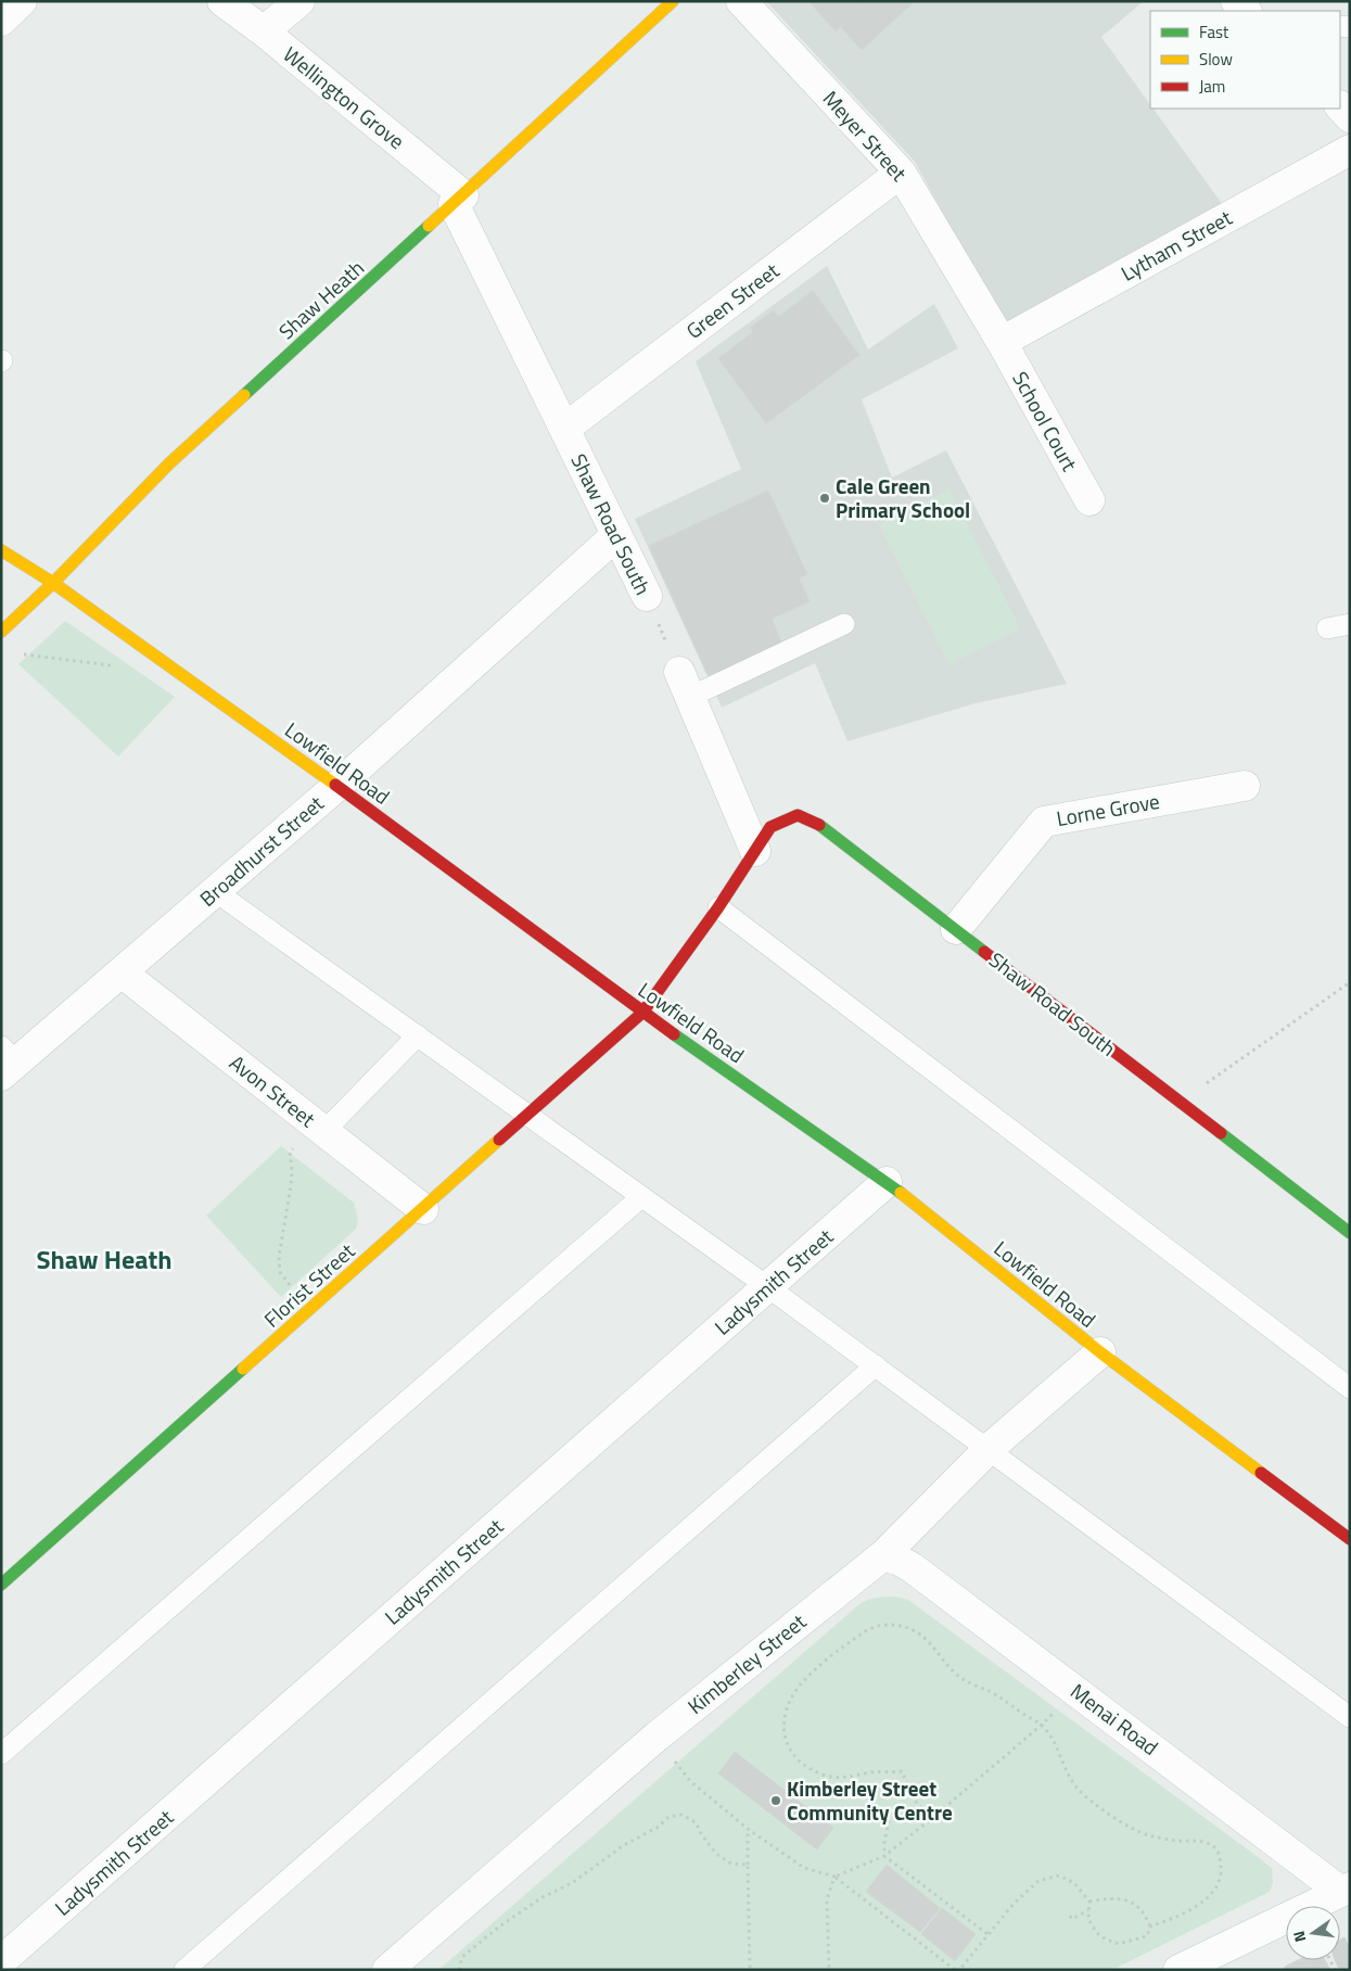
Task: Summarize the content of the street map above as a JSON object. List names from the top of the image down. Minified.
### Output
{"streets":{"street":["Wellington Grove","Meyer Street","Lytham Street","Shaw Heath","Green Street","School Court","Shaw Road South","Lowfield Road","Lorne Grove","Broadhurst Street","Avon Street","Ladysmith Street","Florist Street","Kimberley Street","Menai Road"]},"crossings":[["Wellington Grove","Shaw Heath"],["Wellington Grove","Shaw Road South"],["Meyer Street","Lytham Street"],["Meyer Street","Green Street"],["Meyer Street","School Court"],["Lytham Street","School Court"],["Shaw Heath","Shaw Road South"],["Shaw Heath","Lowfield Road"],["Green Street","Shaw Road South"],["Shaw Road South","Lowfield Road"],["Shaw Road South","Lorne Grove"],["Shaw Road South","Broadhurst Street"],["Shaw Road South","Florist Street"],["Lowfield Road","Broadhurst Street"],["Lowfield Road","Ladysmith Street"],["Lowfield Road","Florist Street"],["Lowfield Road","Kimberley Street"],["Broadhurst Street","Avon Street"],["Avon Street","Florist Street"],["Kimberley Street","Menai Road"]],"districts":["Shaw Heath"],"places":["Cale Green Primary School","Kimberley Street Community Centre"],"legend":["Fast","Slow","Jam"],"north":"left"}
